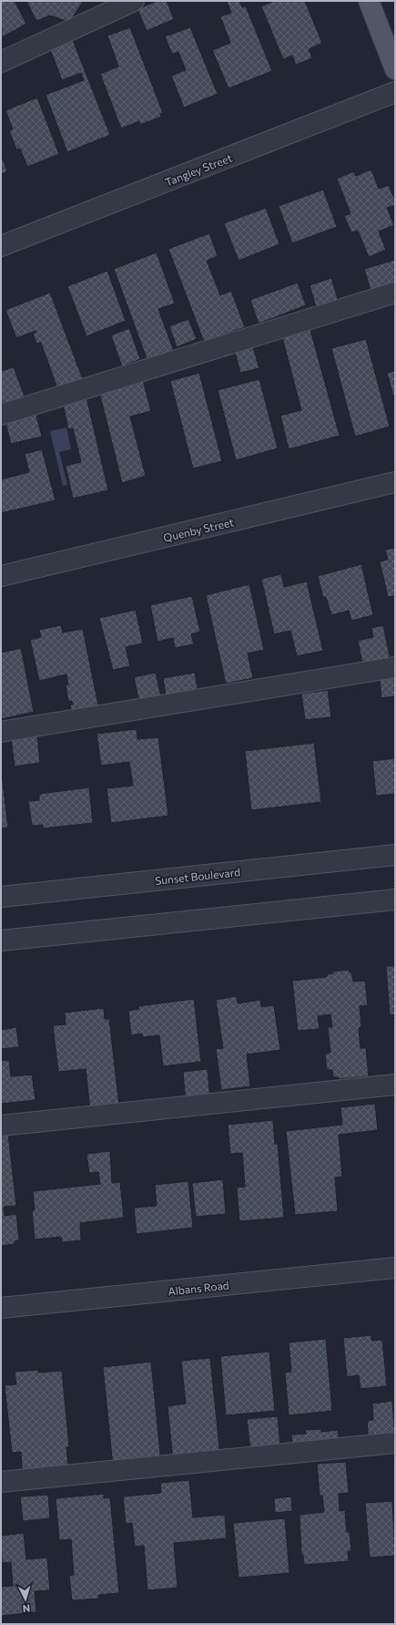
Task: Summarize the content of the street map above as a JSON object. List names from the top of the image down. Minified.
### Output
{"streets":{"street":["Tangley Street","Quenby Street","Sunset Boulevard","Albans Road"]},"north":"bottom"}
